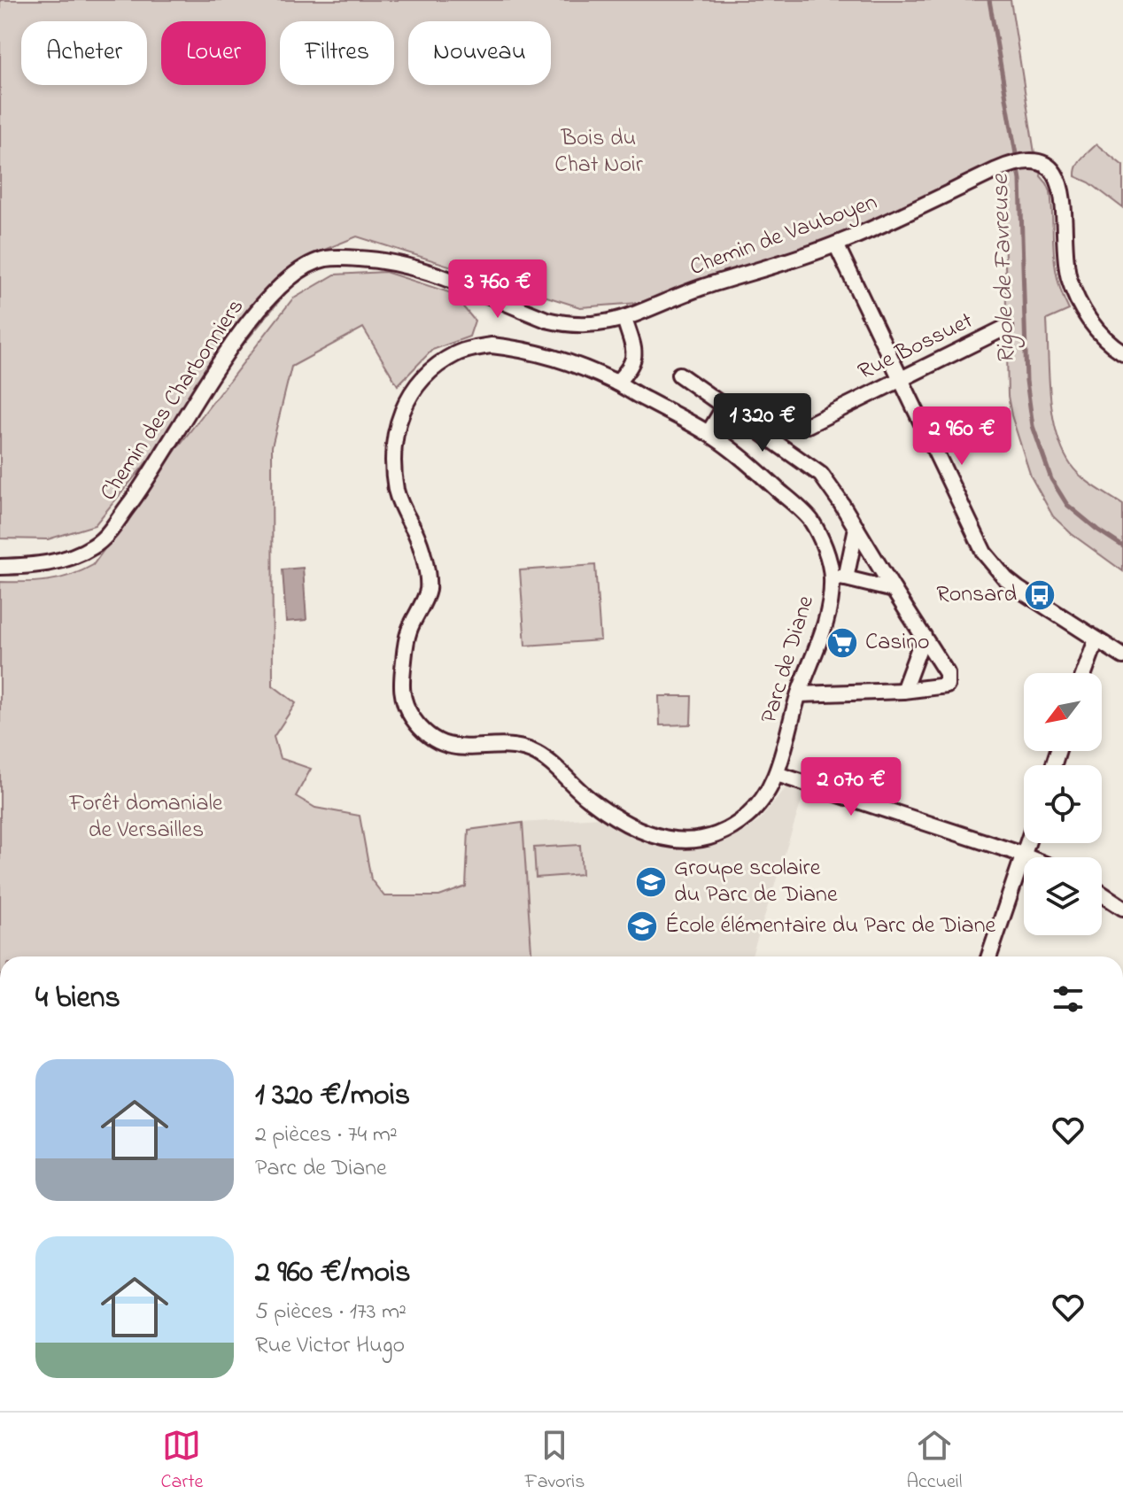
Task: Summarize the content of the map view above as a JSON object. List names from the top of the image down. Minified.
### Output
{"streets":{"street":["Chemin de Vauboyen","Rue Bossuet","Chemin des Charbonniers","Parc de Diane"]},"crossings":[["Chemin de Vauboyen","Chemin des Charbonniers"]],"water":["Rigole de Favreuse"],"parks":["Bois du Chat Noir","Forêt domaniale de Versailles"],"places":{"bus stop":["Ronsard"],"supermarket":["Casino"],"school or university":["Groupe scolaire du Parc de Diane","École élémentaire du Parc de Diane"]},"north":"bottom left","page":{"chip":["Acheter","Louer","Filtres","Nouveau"],"price":["3 760 €","1 320 €","2 960 €","2 070 €"],"heading":"4 biens","list":[{"name":"1 320 €/mois","note":"2 pièces · 74 m² · Parc de Diane"},{"name":"2 960 €/mois","note":"5 pièces · 173 m² · Rue Victor Hugo"}],"tabs":["Carte","Favoris","Accueil"]}}
